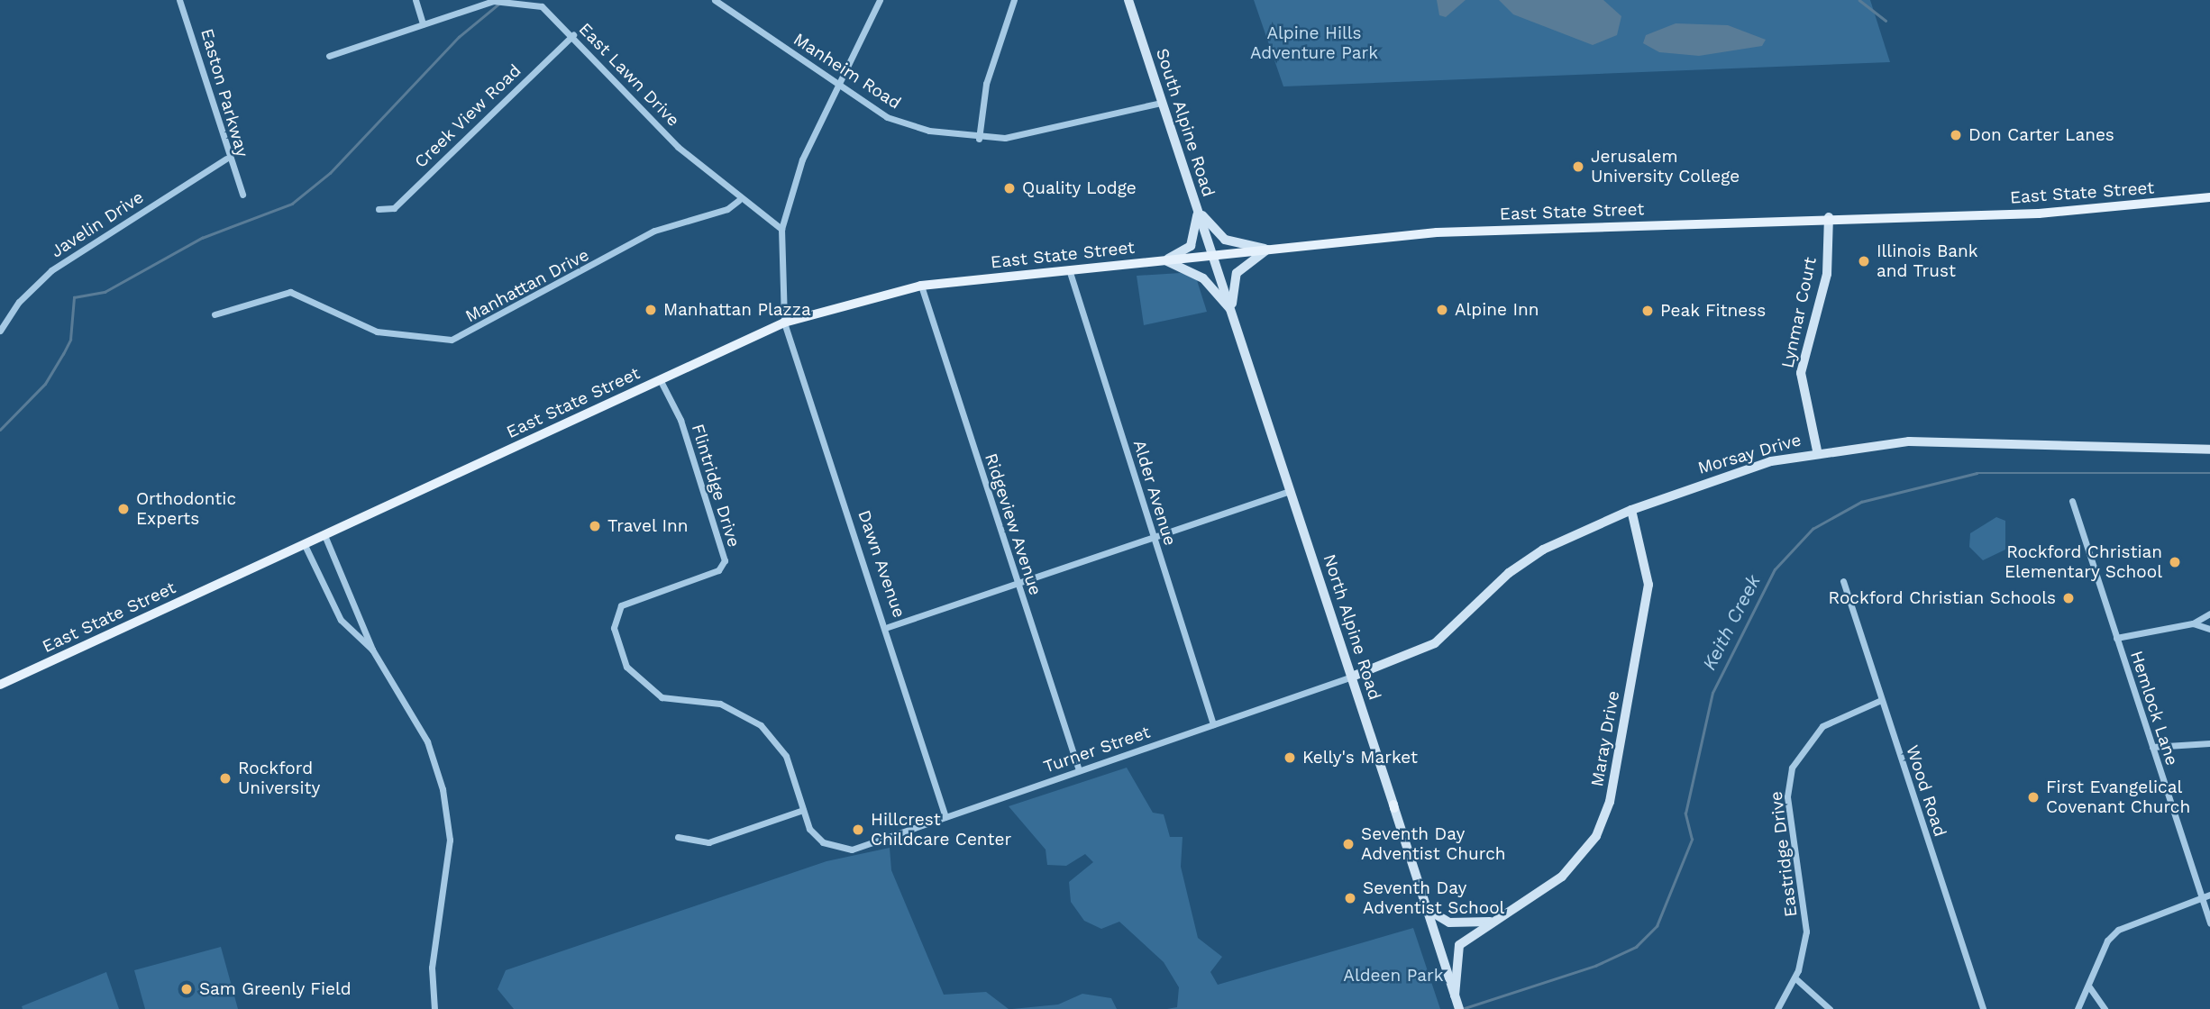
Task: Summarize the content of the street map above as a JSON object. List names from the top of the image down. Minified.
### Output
{"streets":{"main road":["East State Street"],"street":["Manheim Road","East Lawn Drive","Easton Parkway","Creek View Road","South Alpine Road","Javelin Drive","Manhattan Drive","Lynmar Court","Morsay Drive","Flintridge Drive","Alder Avenue","Ridgeview Avenue","Dawn Avenue","North Alpine Road","Hemlock Lane","Maray Drive","Turner Street","Wood Road","Eastridge Drive"]},"crossings":[["Manheim Road","South Alpine Road"],["Manheim Road","Dawn Avenue"],["East Lawn Drive","Creek View Road"],["East Lawn Drive","Manhattan Drive"],["East Lawn Drive","Dawn Avenue"],["Easton Parkway","Javelin Drive"],["South Alpine Road","East State Street"],["South Alpine Road","North Alpine Road"],["East State Street","Lynmar Court"],["East State Street","Flintridge Drive"],["East State Street","Alder Avenue"],["East State Street","Ridgeview Avenue"],["East State Street","Dawn Avenue"],["East State Street","North Alpine Road"],["Lynmar Court","Morsay Drive"],["Morsay Drive","North Alpine Road"],["Morsay Drive","Maray Drive"],["Morsay Drive","Turner Street"],["Flintridge Drive","Turner Street"],["Alder Avenue","Turner Street"],["Ridgeview Avenue","Turner Street"],["Dawn Avenue","Turner Street"],["North Alpine Road","Turner Street"],["Wood Road","Eastridge Drive"]],"water":["Keith Creek"],"parks":["Alpine Hills Adventure Park","Aldeen Park"],"places":["Don Carter Lanes","Jerusalem University College","Quality Lodge","Illinois Bank and Trust","Manhattan Plazza","Alpine Inn","Peak Fitness","Orthodontic Experts","Travel Inn","Rockford Christian Elementary School","Rockford Christian Schools","Kelly's Market","Rockford University","First Evangelical Covenant Church","Hillcrest Childcare Center","Seventh Day Adventist Church","Seventh Day Adventist School","Sam Greenly Field"]}
